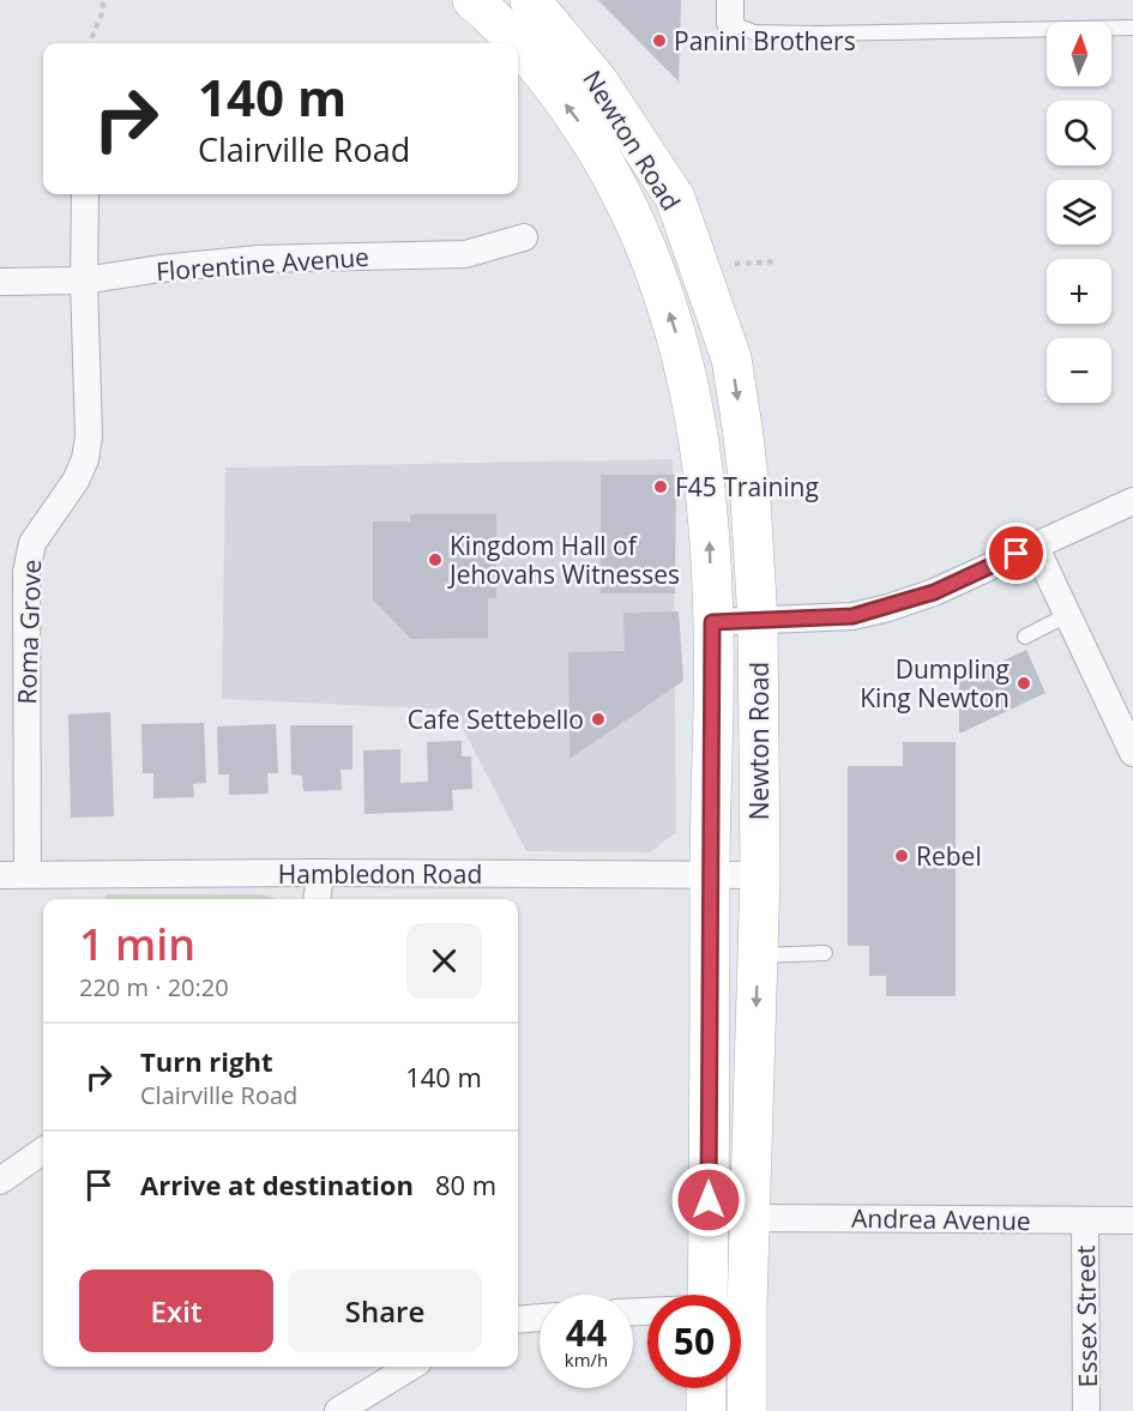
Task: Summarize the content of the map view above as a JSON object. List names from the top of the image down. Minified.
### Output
{"streets":{"main road":["Newton Road"],"street":["Florentine Avenue","Roma Grove","Hambledon Road","Andrea Avenue","Essex Street"]},"crossings":[["Newton Road","Hambledon Road"],["Newton Road","Andrea Avenue"],["Florentine Avenue","Roma Grove"],["Roma Grove","Hambledon Road"],["Andrea Avenue","Essex Street"]],"places":["Panini Brothers","F45 Training","Kingdom Hall of Jehovahs Witnesses","Dumpling King Newton","Cafe Settebello","Rebel"],"north":"top","page":{"map_buttons":["+","−"],"turn":["140 m","Clairville Road"],"heading":["1 min","220 m · 20:20"],"list":[{"name":"Turn right","note":"Clairville Road","value":"140 m"},{"name":"Arrive at destination","value":"80 m"}],"buttons":["Exit","Share"],"speed":"44 km/h","limit":"50"}}
